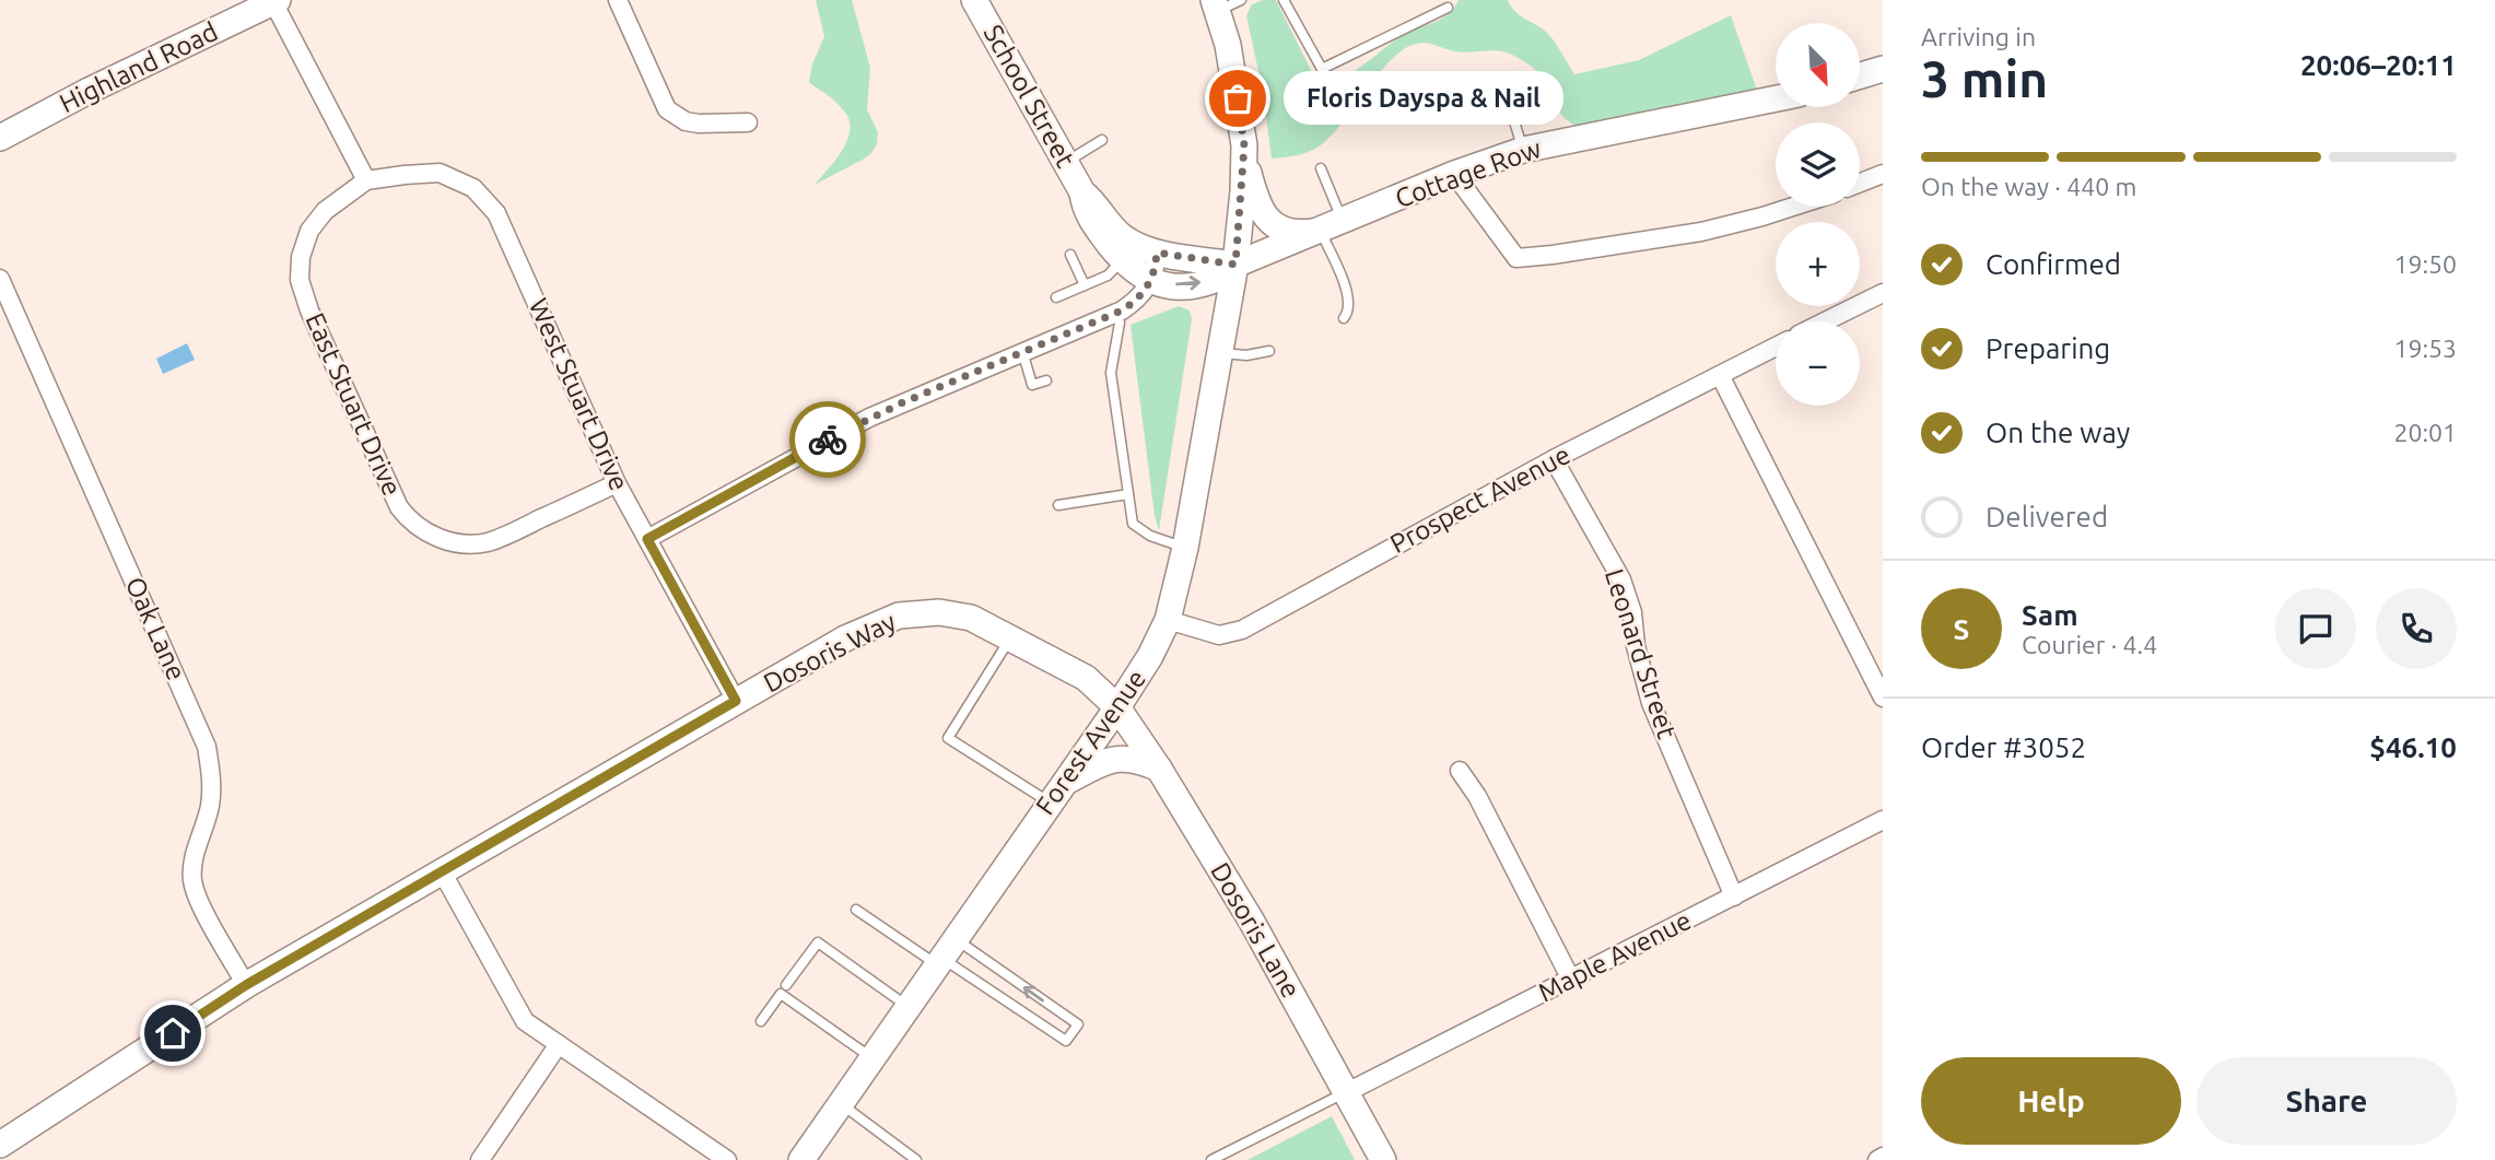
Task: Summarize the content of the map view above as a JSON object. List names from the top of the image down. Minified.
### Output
{"streets":{"street":["Highland Road","School Street","Cottage Row","West Stuart Drive","East Stuart Drive","Prospect Avenue","Oak Lane","Dosoris Way","Leonard Street","Forest Avenue","Dosoris Lane","Maple Avenue"]},"crossings":[["School Street","Cottage Row"],["School Street","Forest Avenue"],["Cottage Row","Forest Avenue"],["West Stuart Drive","East Stuart Drive"],["West Stuart Drive","Dosoris Way"],["Prospect Avenue","Leonard Street"],["Prospect Avenue","Forest Avenue"],["Oak Lane","Dosoris Way"],["Dosoris Way","Forest Avenue"],["Dosoris Way","Dosoris Lane"],["Leonard Street","Maple Avenue"],["Forest Avenue","Dosoris Lane"],["Dosoris Lane","Maple Avenue"]],"places":["Floris Dayspa & Nail"],"north":"bottom right","page":{"heading":["3 min","Arriving in","20:06–20:11"],"panel":["Sam","Courier · 4.4","Order #3052","$46.10"],"map_buttons":["+","−"],"bubble":"Floris Dayspa & Nail","bar":"On the way · 440 m","list":[["Confirmed","19:50"],["Preparing","19:53"],["On the way","20:01"],"Delivered"],"round":"S","buttons":["Help","Share"]}}
